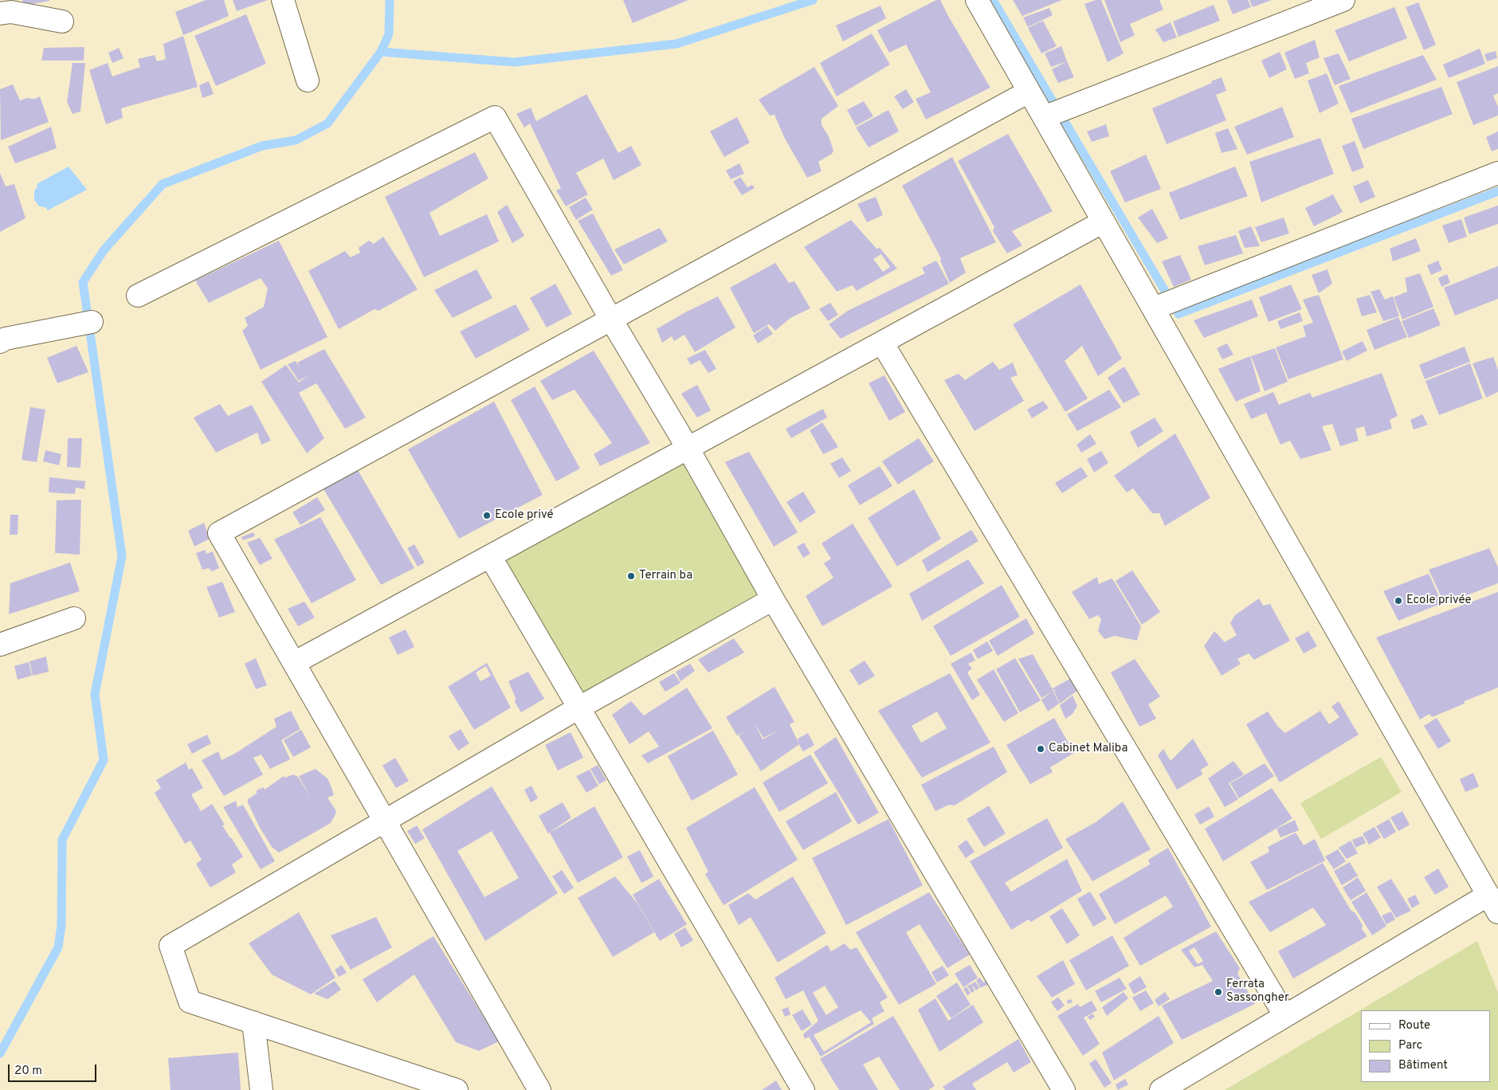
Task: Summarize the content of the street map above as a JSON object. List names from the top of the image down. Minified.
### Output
{"places":["Ecole privé","Terrain ba","Ecole privée","Cabinet Maliba","Ferrata Sassongher"],"legend":["Route","Parc","Bâtiment"],"scale_bar":"20 m"}
